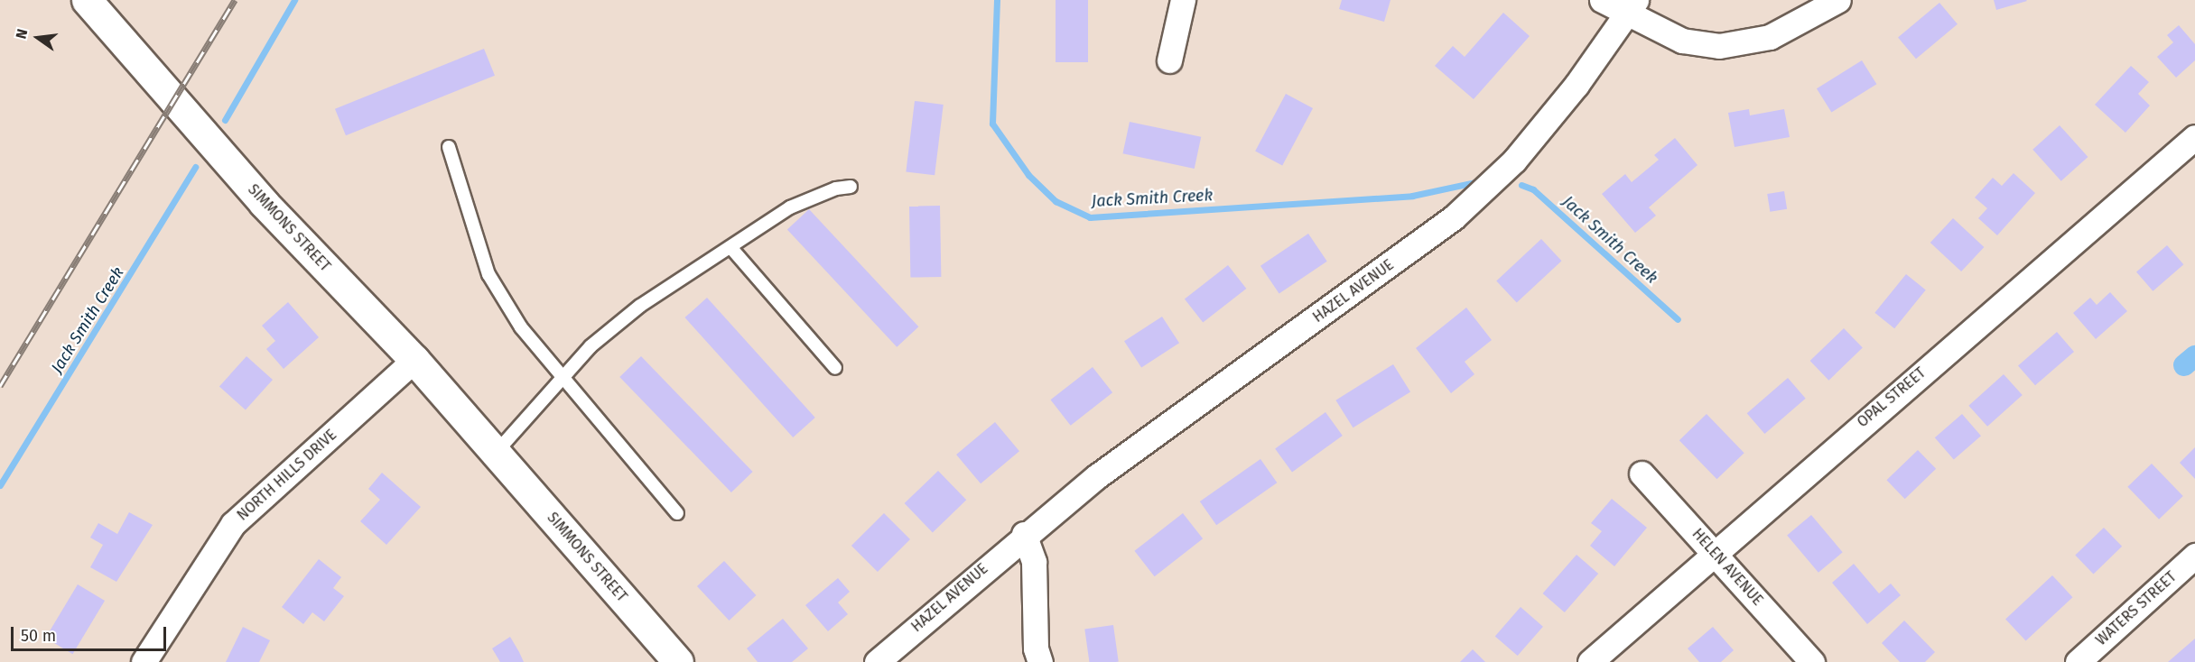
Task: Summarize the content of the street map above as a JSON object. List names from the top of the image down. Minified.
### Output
{"streets":{"street":["SIMMONS STREET","HAZEL AVENUE","OPAL STREET","NORTH HILLS DRIVE","HELEN AVENUE","WATERS STREET"]},"crossings":[["SIMMONS STREET","NORTH HILLS DRIVE"],["OPAL STREET","HELEN AVENUE"]],"water":["Jack Smith Creek"],"scale_bar":"50 m","north":"left"}
